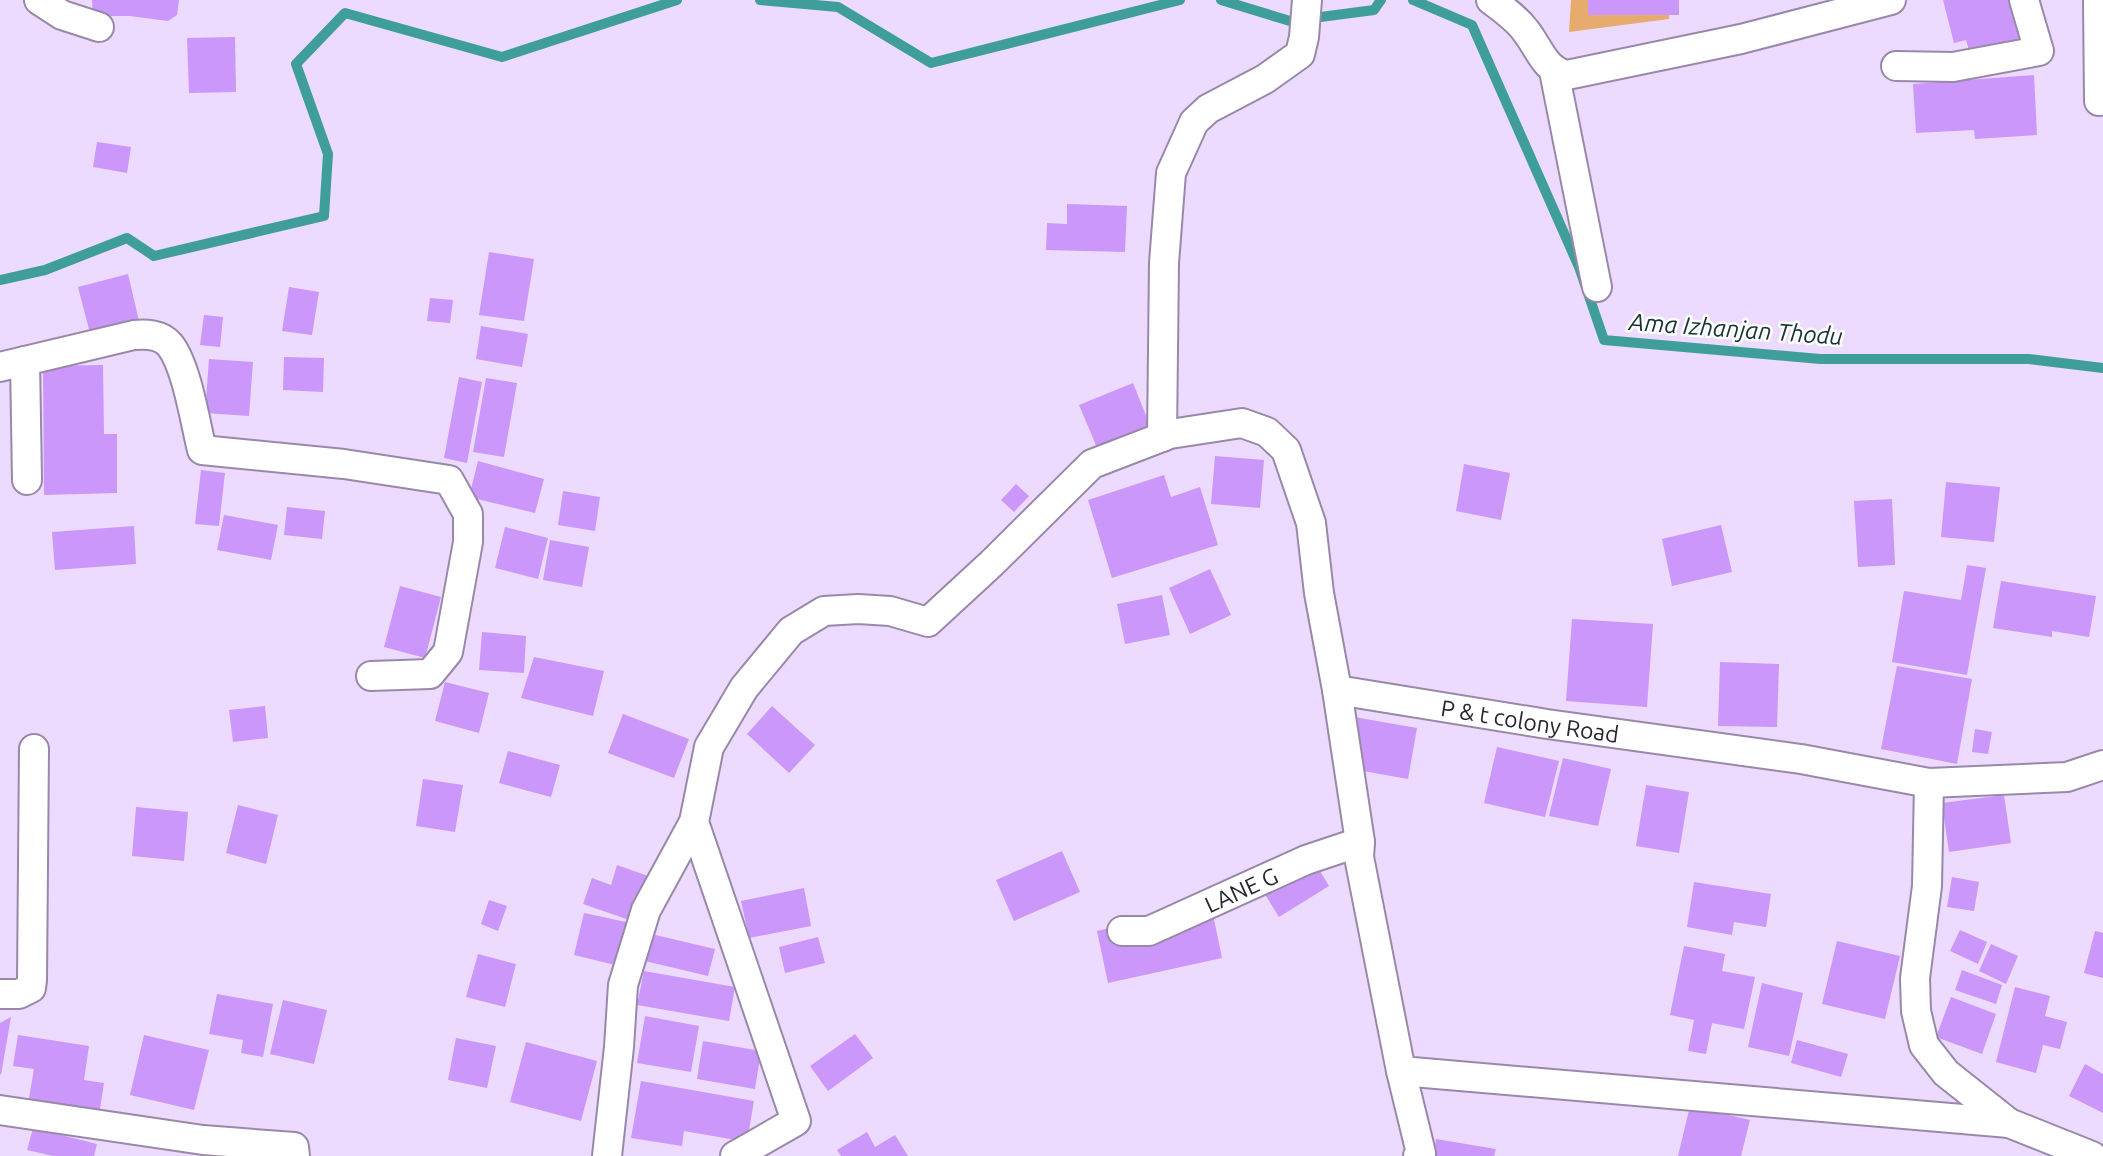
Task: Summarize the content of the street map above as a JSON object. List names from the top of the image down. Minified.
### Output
{"streets":{"street":["P & t colony Road","LANE G"]},"water":["Ama Izhanjan Thodu"]}
